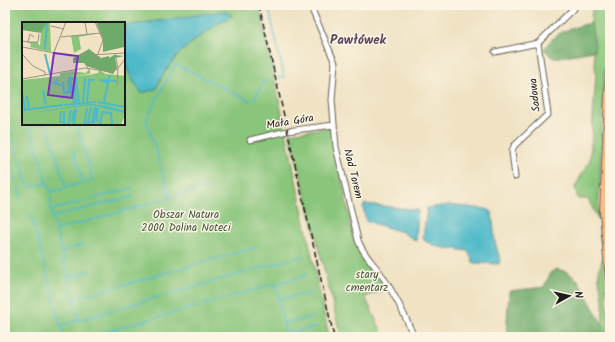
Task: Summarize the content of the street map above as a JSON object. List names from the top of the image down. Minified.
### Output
{"streets":{"street":["Sadowa","Mała Góra","Nad Torem"]},"crossings":[["Mała Góra","Nad Torem"]],"districts":["Pawłówek"],"parks":["Obszar Natura 2000 Dolina Noteci","stary cmentarz"],"north":"right"}
